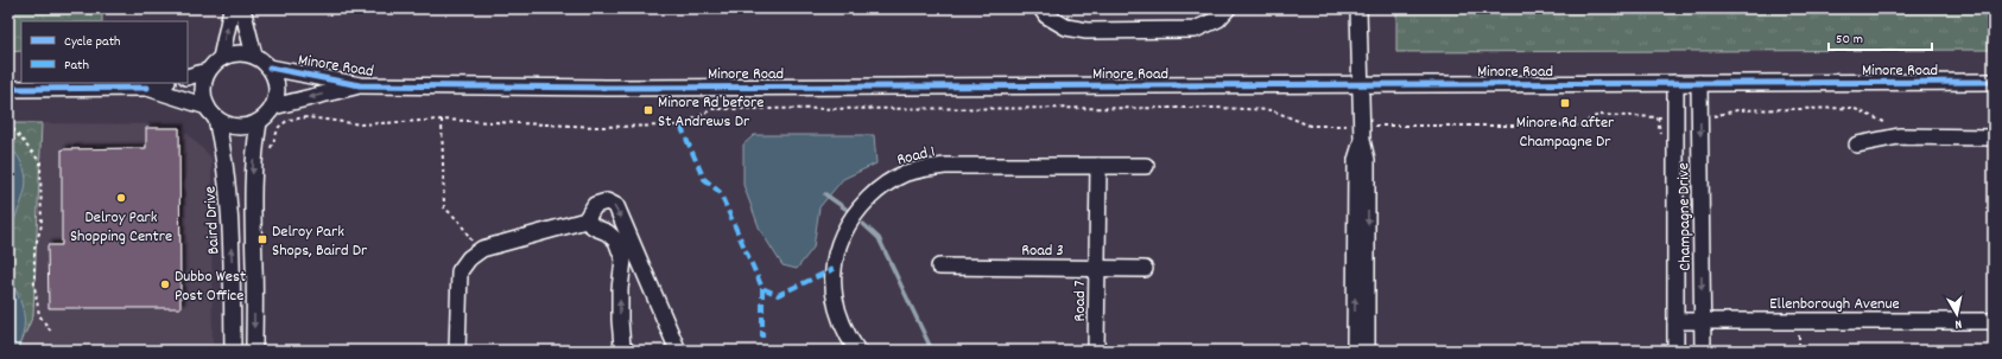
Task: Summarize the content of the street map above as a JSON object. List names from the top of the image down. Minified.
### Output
{"streets":{"street":["Minore Road","Road 1","Champagne Drive","Baird Drive","Road 3","Road 7","Ellenborough Avenue"]},"crossings":[["Minore Road","Champagne Drive"],["Minore Road","Baird Drive"],["Road 1","Road 7"],["Champagne Drive","Ellenborough Avenue"],["Road 3","Road 7"]],"places":{"transit":["Minore Rd after Champagne Dr","Minore Rd before St Andrews Dr","Delroy Park Shops, Baird Dr"],"other":["Delroy Park Shopping Centre","Dubbo West Post Office"]},"legend":["Cycle path","Path"],"scale_bar":"50 m","north":"bottom"}
